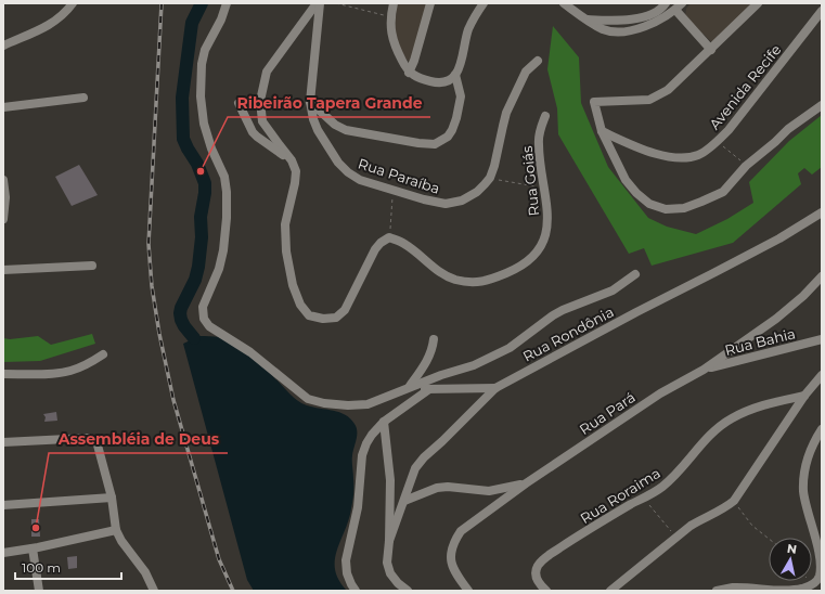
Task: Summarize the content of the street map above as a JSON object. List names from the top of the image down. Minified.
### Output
{"streets":{"street":["Avenida Recife","Rua Paraíba","Rua Goiás","Rua Rondônia","Rua Bahia","Rua Pará","Rua Roraima"]},"crossings":[["Rua Bahia","Rua Pará"]],"places":["Ribeirão Tapera Grande","Assembléia de Deus"],"scale_bar":"100 m","north":"top"}
